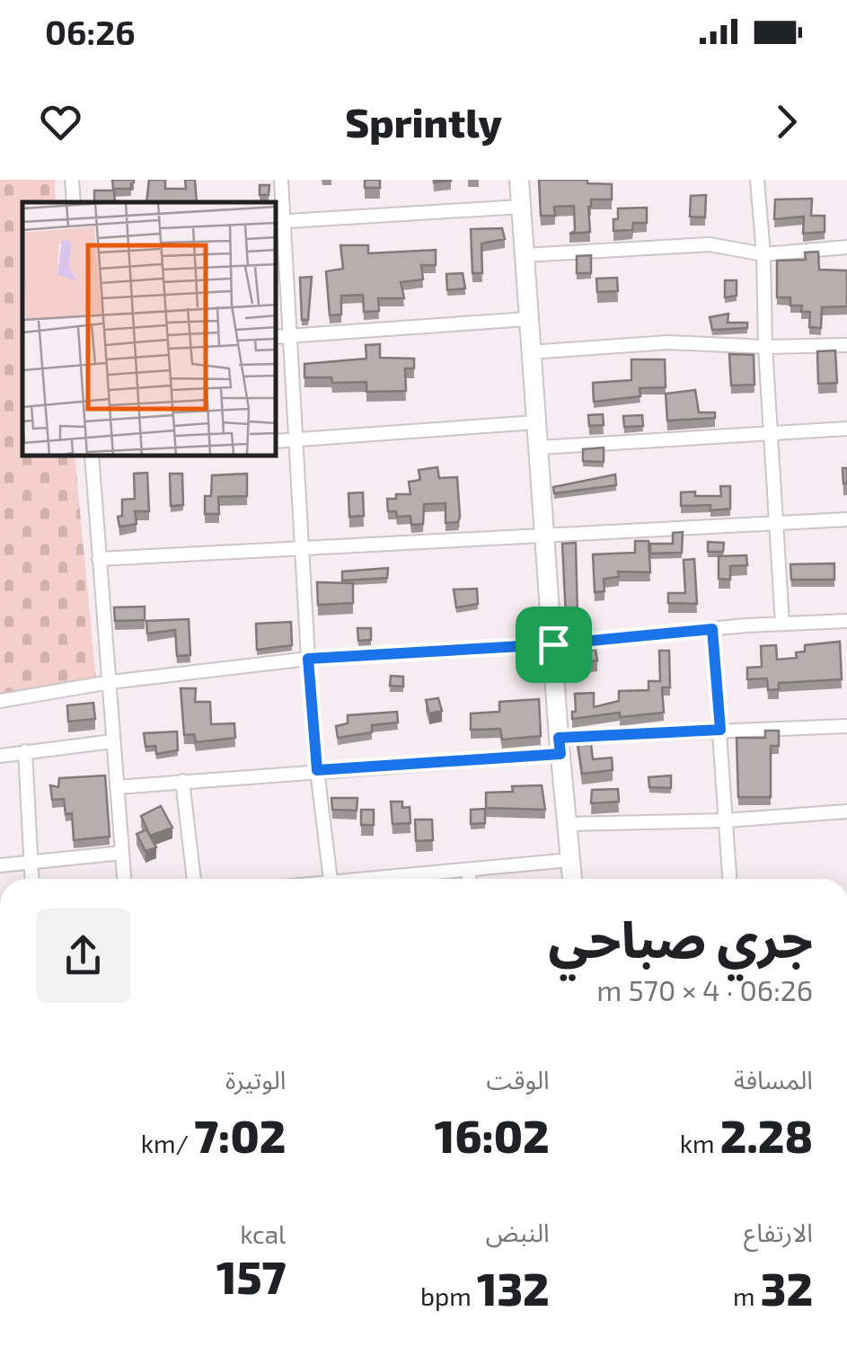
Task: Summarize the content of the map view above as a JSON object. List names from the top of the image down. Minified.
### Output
{"page":{"status":"06:26","header":"Sprintly","heading":["جري صباحي","06:26 · 4 × 570 m"],"stats":[["المسافة","2.28 km"],["الوقت","16:02"],["الوتيرة","7:02 /km"],["الارتفاع","32 m"],["النبض","132 bpm"],["kcal","157"]]}}
